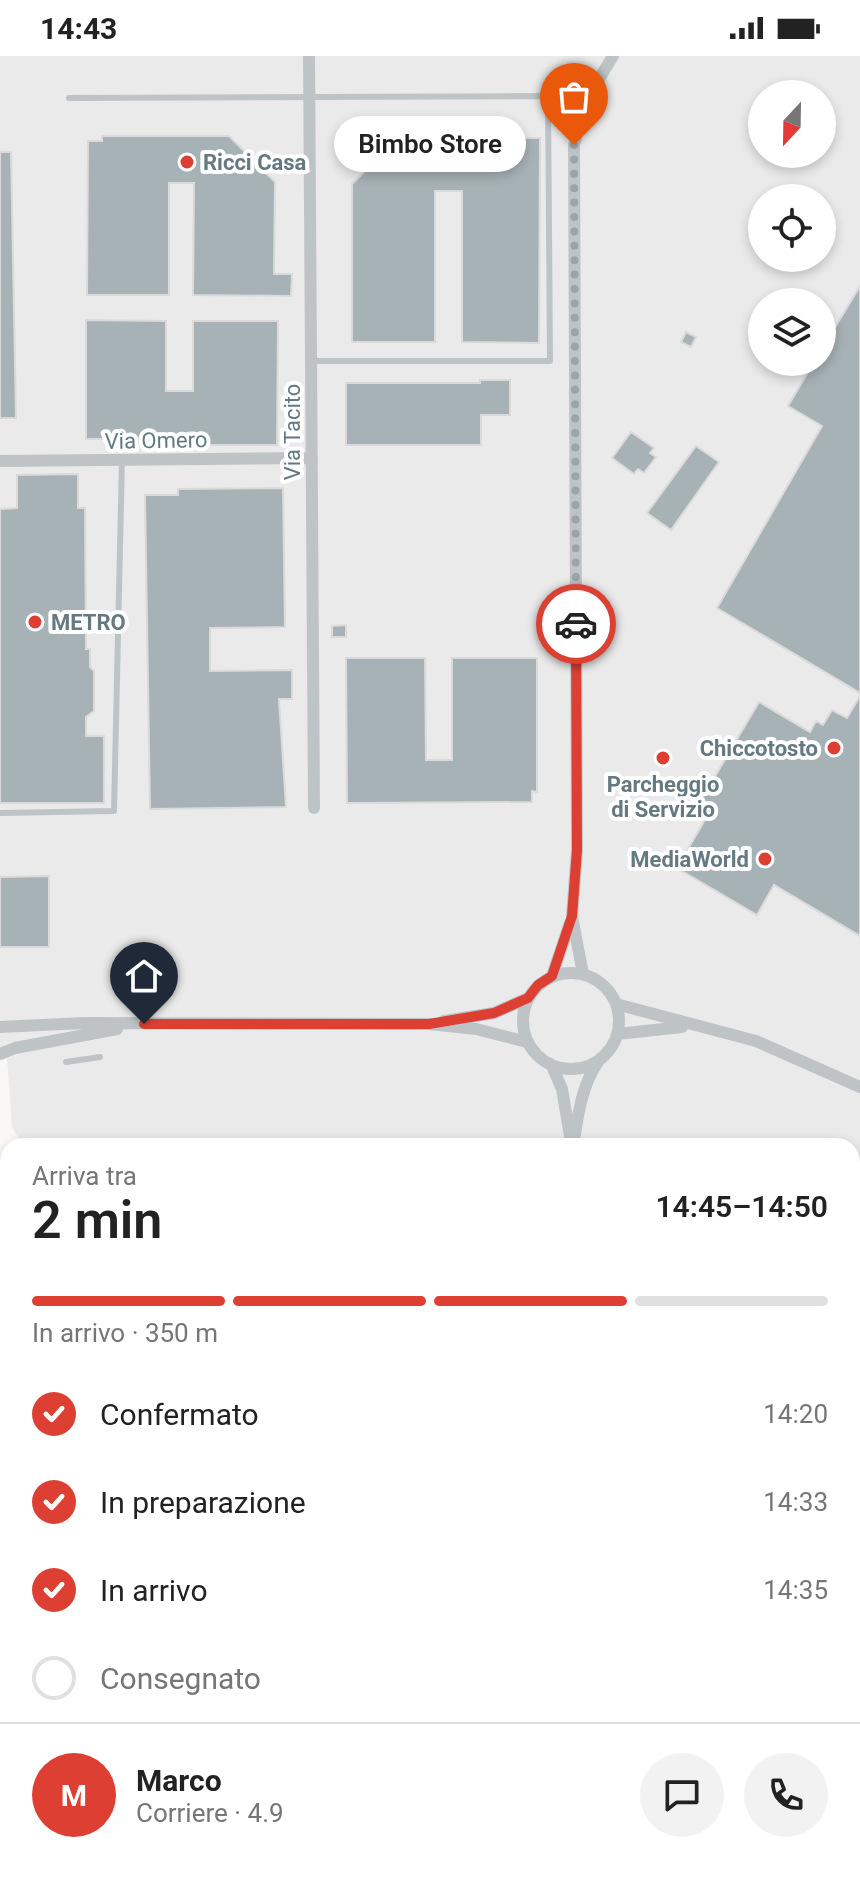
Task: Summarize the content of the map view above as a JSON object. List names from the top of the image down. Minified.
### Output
{"streets":{"street":["Via Tacito","Via Omero"]},"crossings":[["Via Tacito","Via Omero"]],"places":["Bimbo Store","Ricci Casa","METRO","Chiccotosto","Parcheggio di Servizio","MediaWorld"],"north":"bottom","page":{"status":"14:43","bubble":"Bimbo Store","heading":["2 min","Arriva tra","14:45–14:50"],"panel":["Marco","Corriere · 4.9"],"bar":"In arrivo · 350 m","list":[["Confermato","14:20"],["In preparazione","14:33"],["In arrivo","14:35"],"Consegnato"],"round":"M"}}
